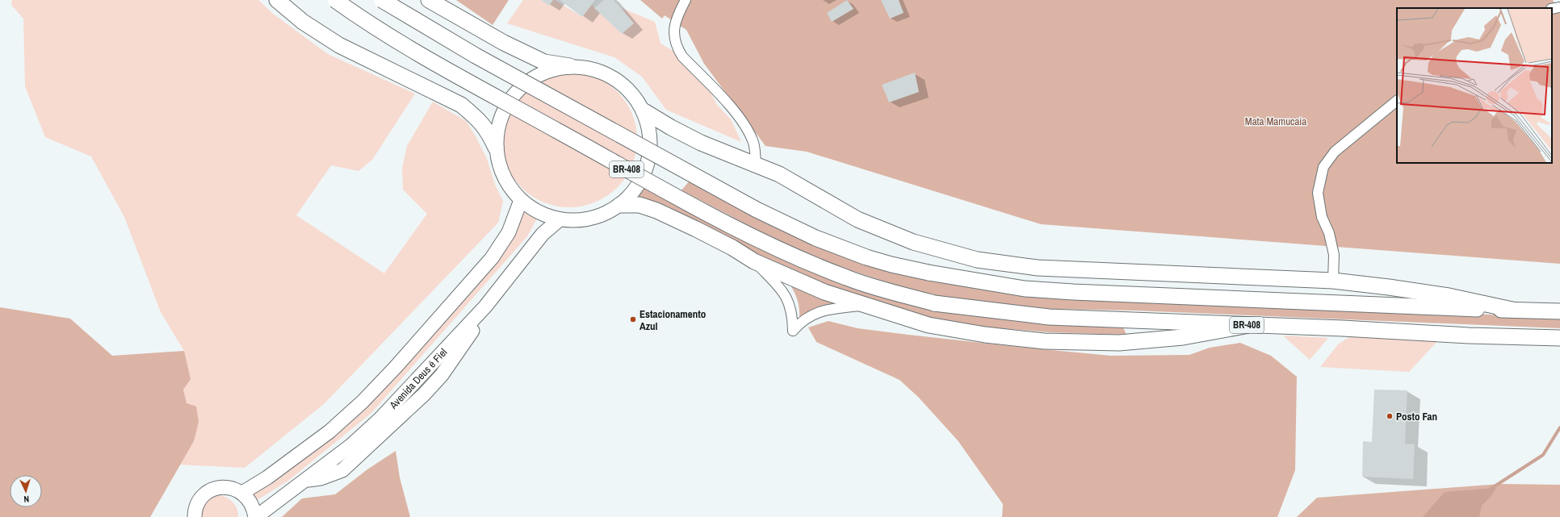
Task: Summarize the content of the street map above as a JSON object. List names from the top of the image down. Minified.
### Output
{"streets":{"highway":["BR-408"],"main road":["Avenida Deus é Fiel"]},"parks":["Mata Mamucaia"],"places":["Estacionamento Azul","Posto Fan"],"north":"bottom"}
